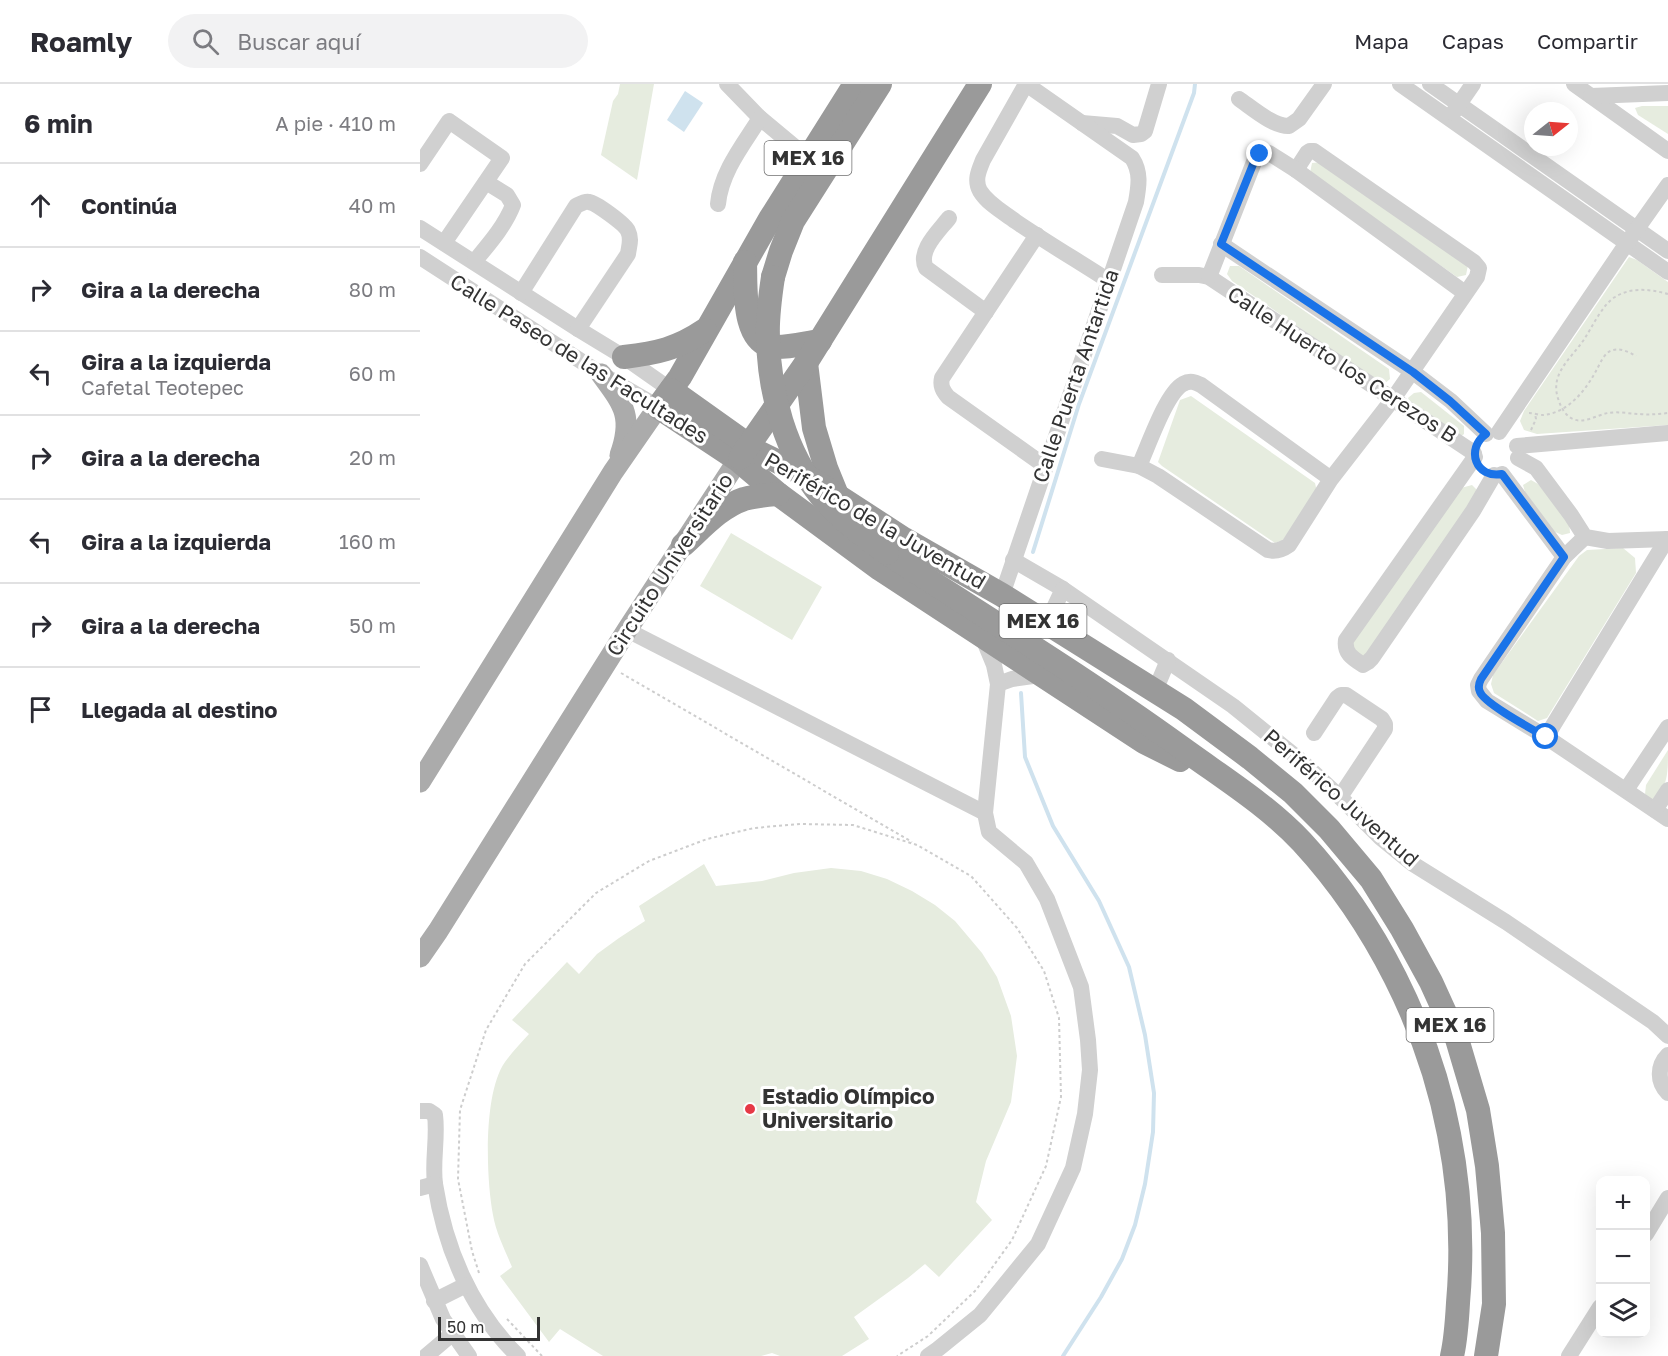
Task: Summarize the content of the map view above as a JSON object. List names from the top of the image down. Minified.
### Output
{"streets":{"highway":["MEX 16","Calle Paseo de las Facultades","Periférico de la Juventud","Circuito Universitario"],"street":["Calle Huerto los Cerezos B","Calle Puerta Antartida","Periférico Juventud"]},"crossings":[["MEX 16","Calle Paseo de las Facultades"],["Calle Paseo de las Facultades","Periférico de la Juventud"],["Calle Paseo de las Facultades","Circuito Universitario"],["Calle Puerta Antartida","Periférico de la Juventud"],["Calle Puerta Antartida","Periférico Juventud"],["Periférico de la Juventud","Circuito Universitario"]],"places":["Estadio Olímpico Universitario"],"scale_bar":"50 m","north":"right","page":{"header":"Roamly","search":"Buscar aquí","nav":["Mapa","Capas","Compartir"],"heading":["6 min","A pie · 410 m"],"list":[["Continúa","40 m"],["Gira a la derecha","80 m"],["Gira a la izquierda","Cafetal Teotepec","60 m"],["Gira a la derecha","20 m"],["Gira a la izquierda","160 m"],["Gira a la derecha","50 m"],"Llegada al destino"],"map_buttons":["+","−"],"scale":"50 m"}}
